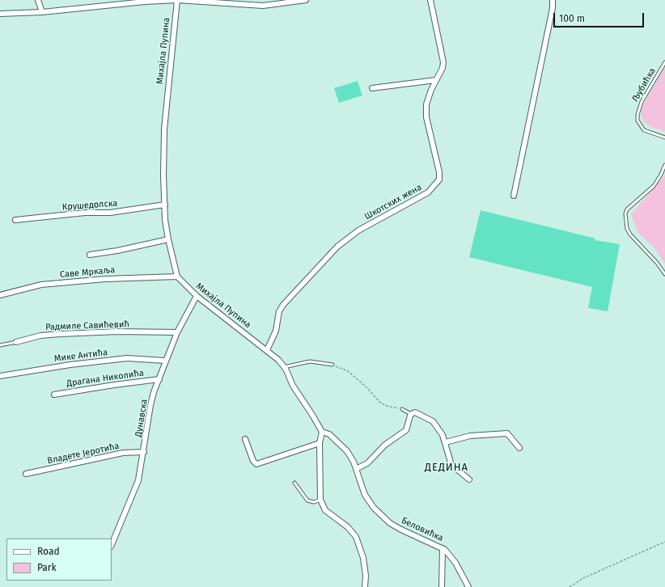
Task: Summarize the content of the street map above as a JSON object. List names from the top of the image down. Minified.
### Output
{"streets":{"street":["Михајла Пупина","Шкотских жена","Крушедолска","Саве Мркаља","Радмиле Савићевић","Мике Антића","Драгана Николића","Дунавска","Владете Јеротића","Беловићка"],"lane":["Љубићка"]},"crossings":[["Михајла Пупина","Шкотских жена"],["Михајла Пупина","Крушедолска"],["Михајла Пупина","Саве Мркаља"],["Михајла Пупина","Дунавска"],["Михајла Пупина","Беловићка"],["Радмиле Савићевић","Дунавска"],["Мике Антића","Дунавска"],["Драгана Николића","Дунавска"],["Дунавска","Владете Јеротића"]],"districts":["ДЕДИНА"],"legend":["Road","Park"],"scale_bar":"100 m"}
